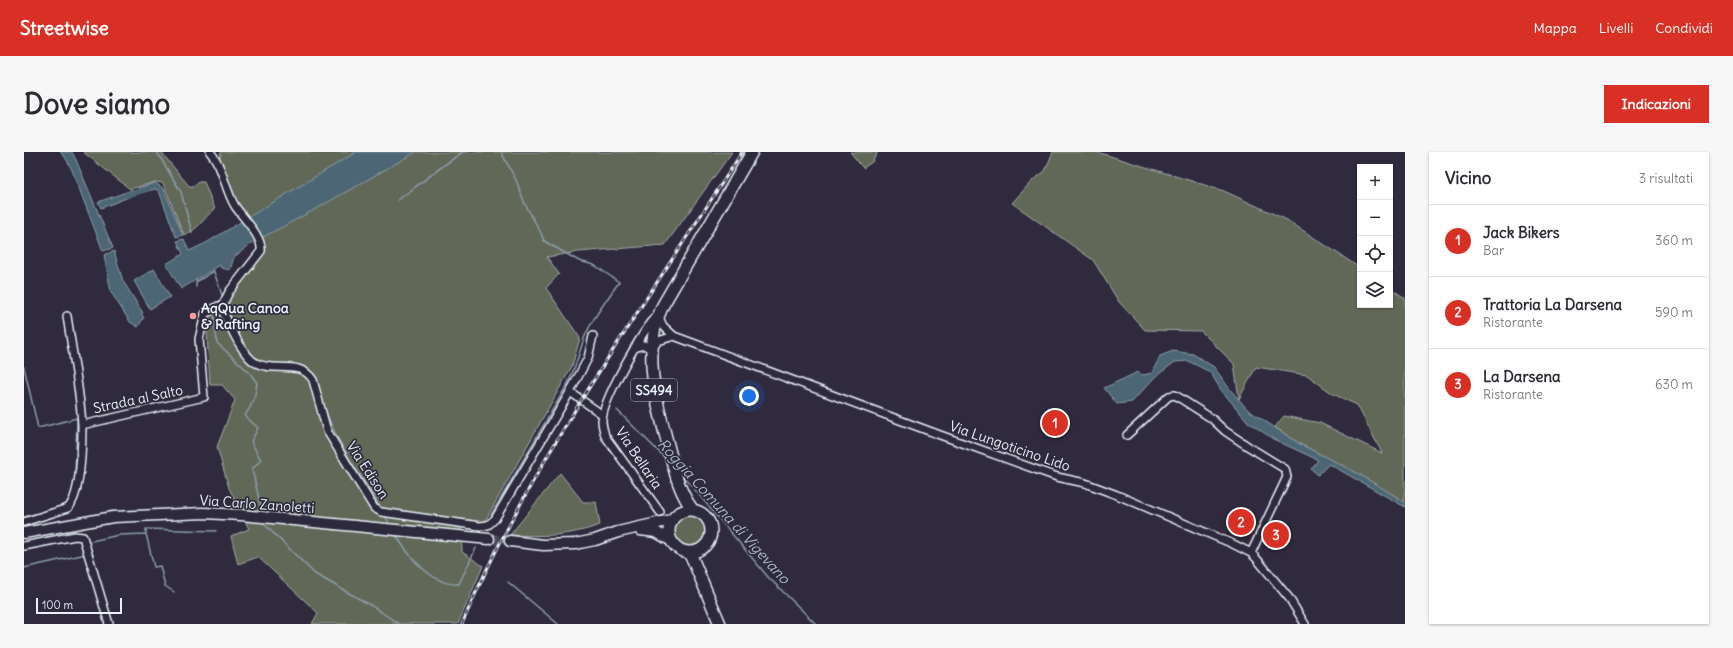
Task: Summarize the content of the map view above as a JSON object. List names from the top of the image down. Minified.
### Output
{"streets":{"main road":["SS494","Via Carlo Zanoletti"],"street":["Strada al Salto","Via Lungoticino Lido","Via Bellaria","Via Edison"]},"crossings":[["SS494","Via Bellaria"],["Strada al Salto","Via Edison"]],"water":["Roggia Comuna di Vigevano"],"places":["AqQua Canoa & Rafting"],"scale_bar":"100 m","page":{"header":"Streetwise","nav":["Mappa","Livelli","Condividi"],"buttons":"Indicazioni","title":"Dove siamo","heading":["Vicino","3 risultati"],"map_buttons":["+","−"],"list":[{"mark":"1","name":"Jack Bikers","note":"Bar","value":"360 m"},{"mark":"2","name":"Trattoria La Darsena","note":"Ristorante","value":"590 m"},{"mark":"3","name":"La Darsena","note":"Ristorante","value":"630 m"}],"pins":["1","2","3"],"scale":"100 m"}}
